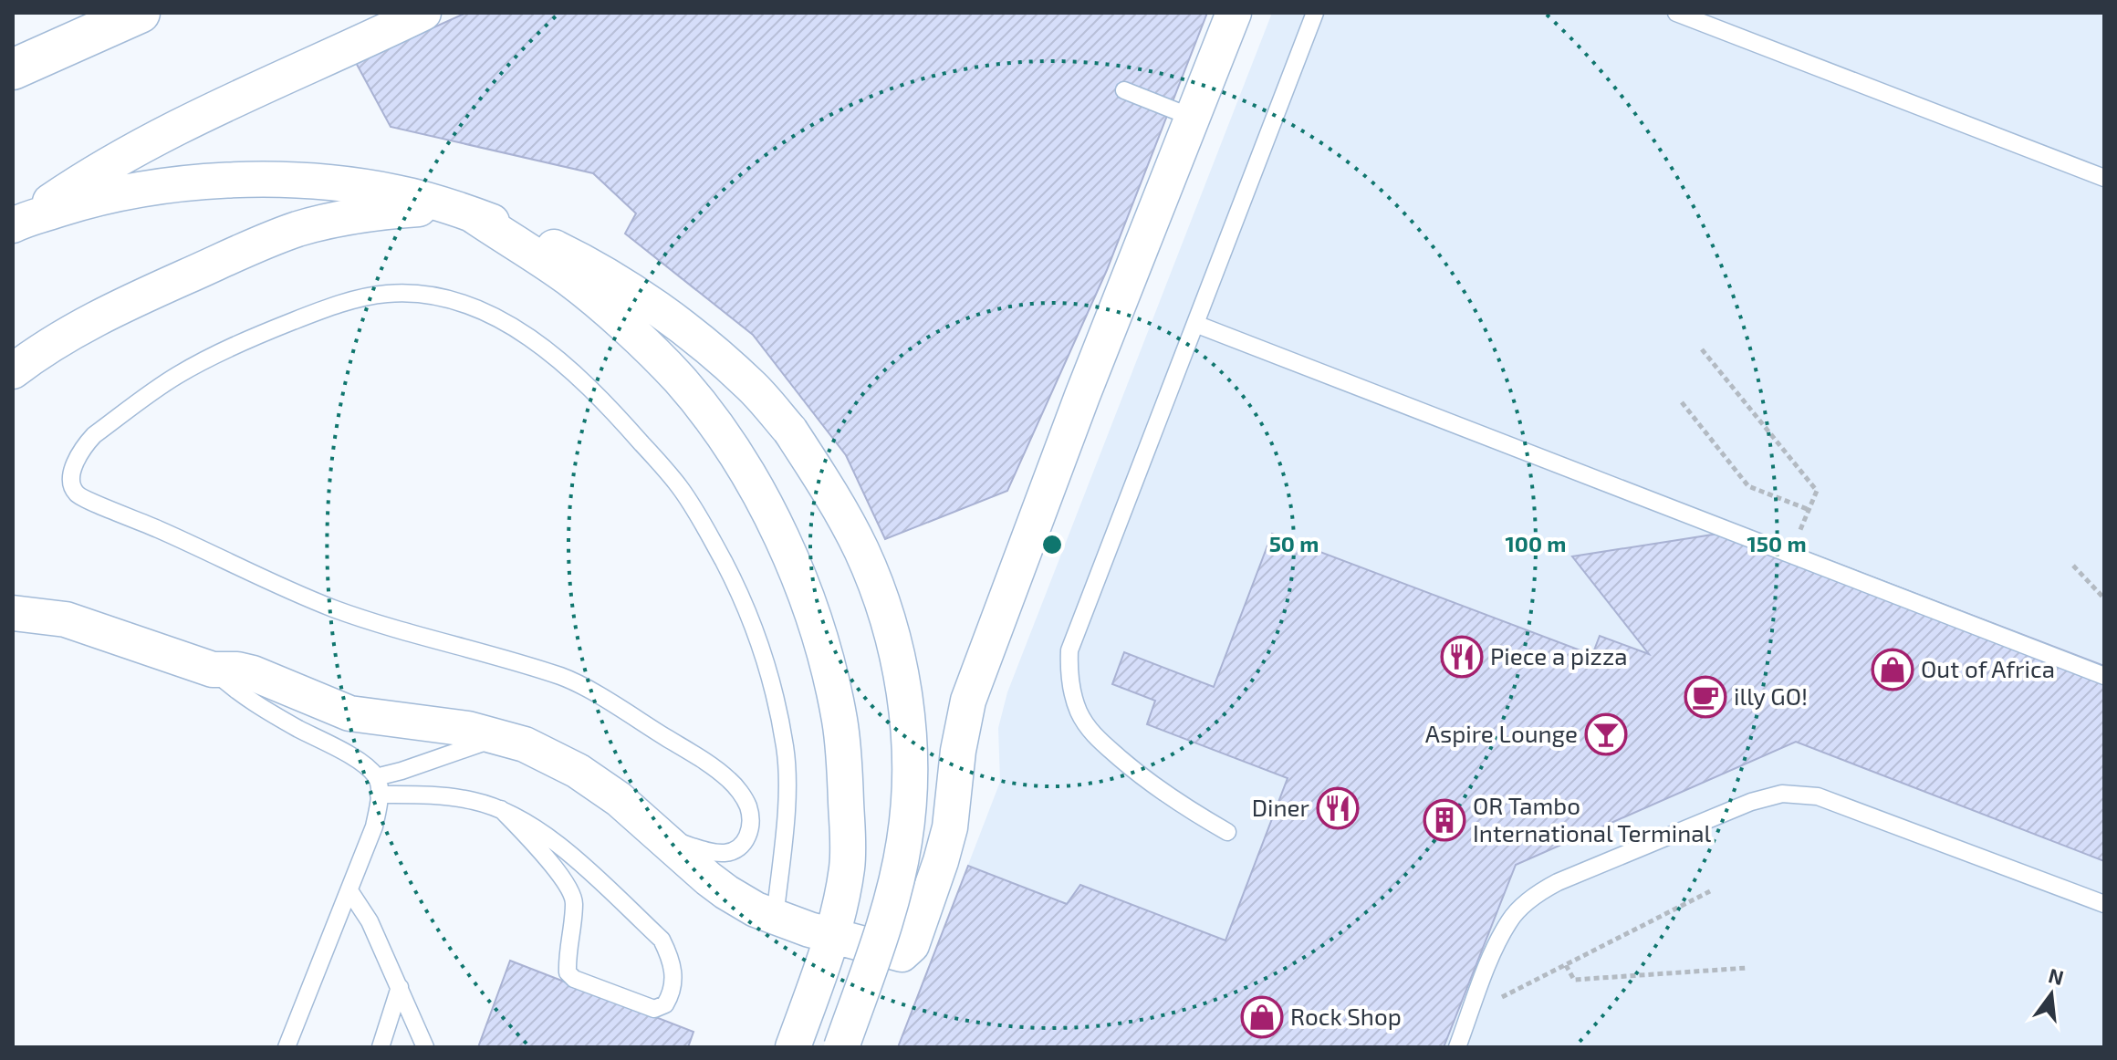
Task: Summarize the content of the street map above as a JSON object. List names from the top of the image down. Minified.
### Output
{"places":{"restaurant":["Piece a pizza","Diner"],"shop":["Out of Africa","Rock Shop"],"cafe":["illy GO!"],"bar":["Aspire Lounge"],"building":["OR Tambo International Terminal"]},"north":"top","rings":["50 m","100 m","150 m"]}
